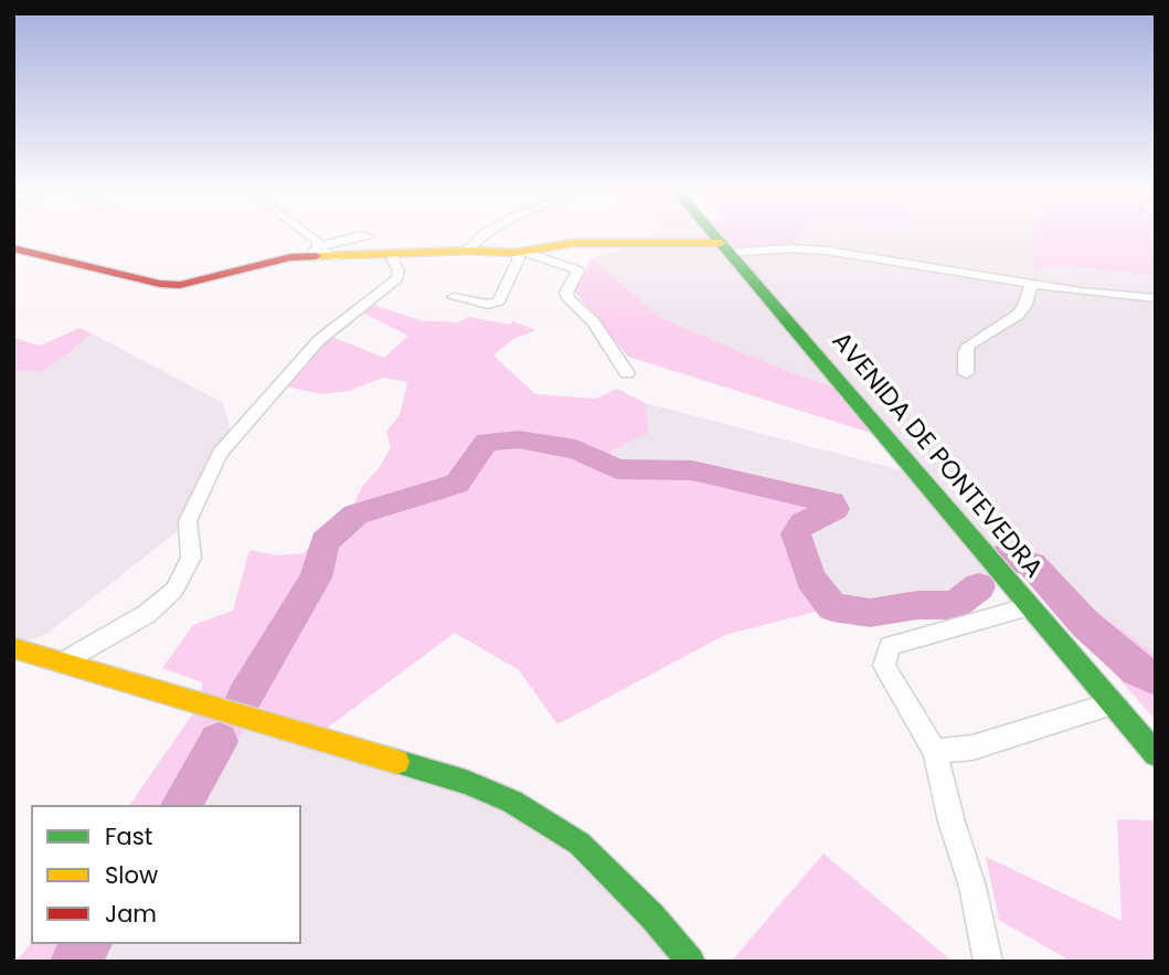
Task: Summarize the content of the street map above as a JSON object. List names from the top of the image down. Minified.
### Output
{"streets":{"main road":["AVENIDA DE PONTEVEDRA"]},"legend":["Fast","Slow","Jam"]}
